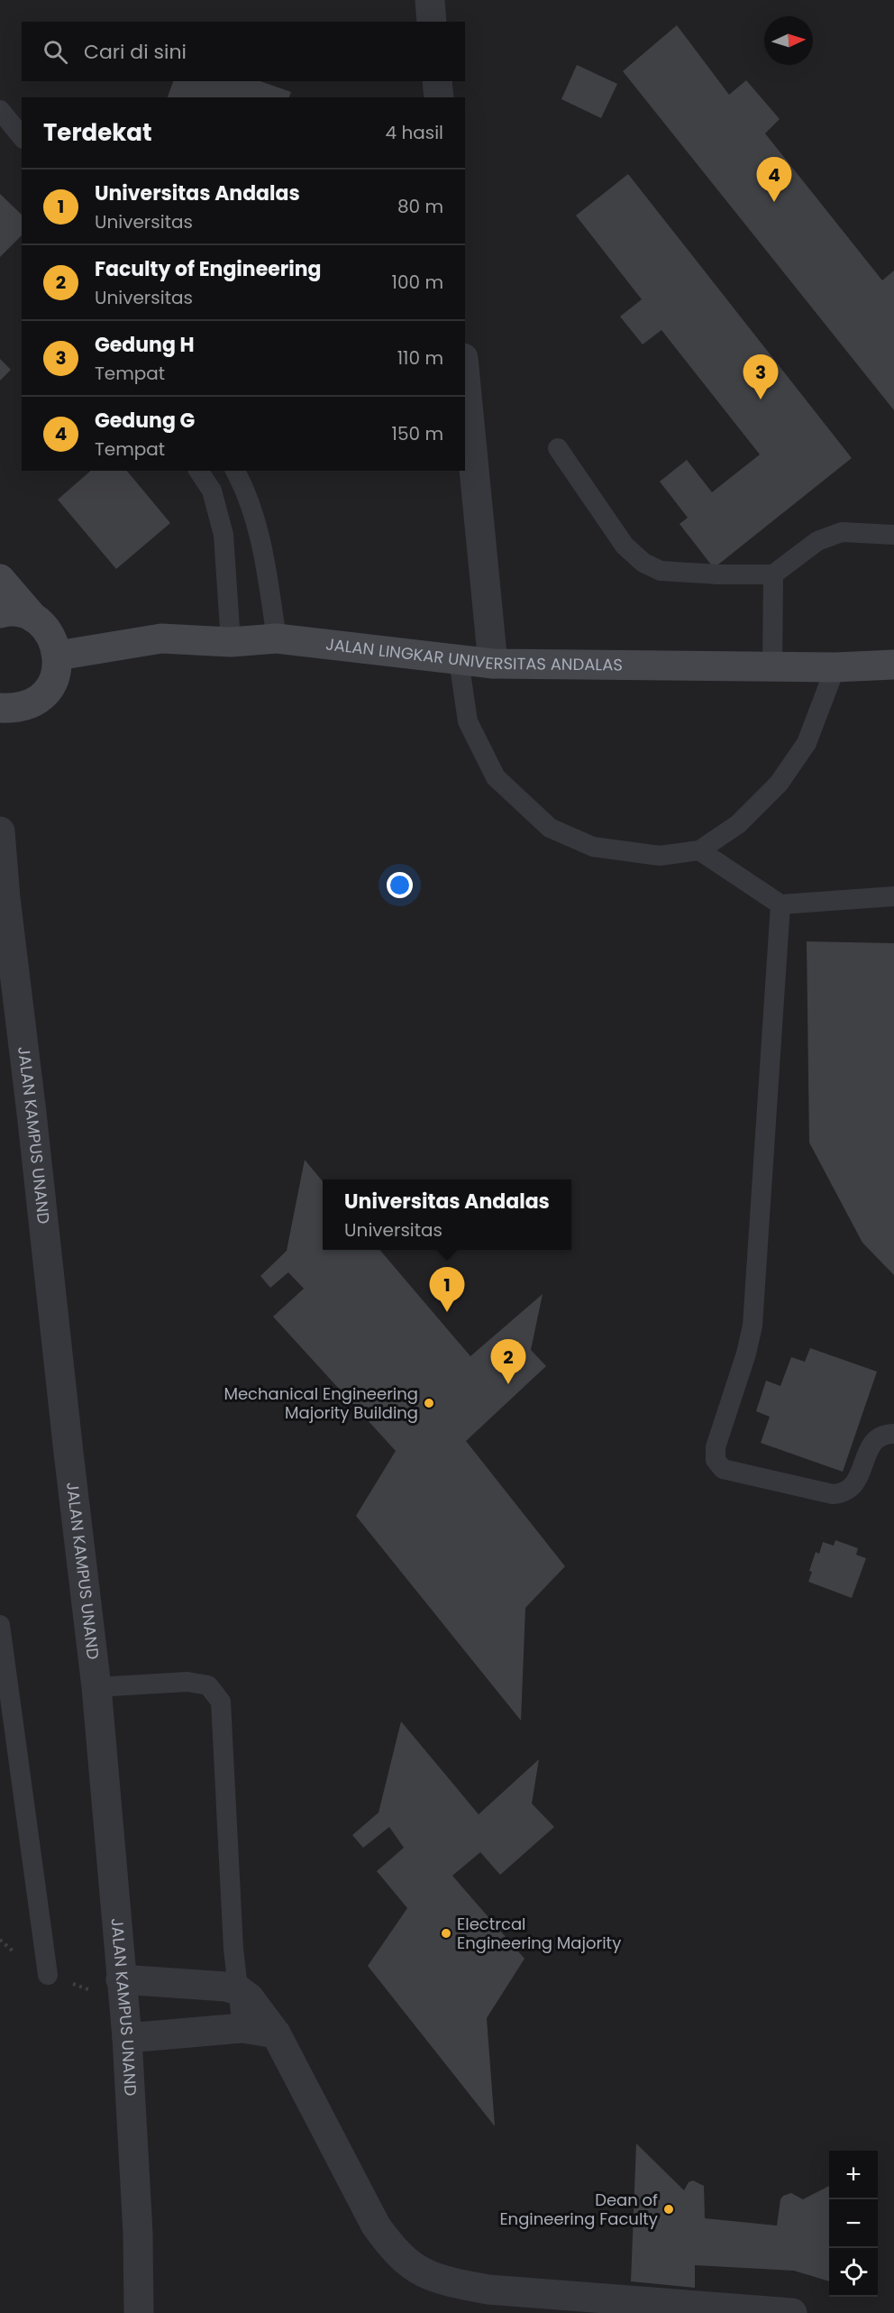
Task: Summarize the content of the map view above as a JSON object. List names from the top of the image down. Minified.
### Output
{"streets":{"street":["JALAN LINGKAR UNIVERSITAS ANDALAS","JALAN KAMPUS UNAND"]},"places":["Mechanical Engineering Majority Building","Electrcal Engineering Majority","Dean of Engineering Faculty"],"north":"right","page":{"search":"Cari di sini","heading":["Terdekat","4 hasil"],"pins":["4","3","1","2"],"list":[{"mark":"1","name":"Universitas Andalas","note":"Universitas","value":"80 m"},{"mark":"2","name":"Faculty of Engineering","note":"Universitas","value":"100 m"},{"mark":"3","name":"Gedung H","note":"Tempat","value":"110 m"},{"mark":"4","name":"Gedung G","note":"Tempat","value":"150 m"}],"popup":["Universitas Andalas","Universitas"],"map_buttons":["+","−"]}}
